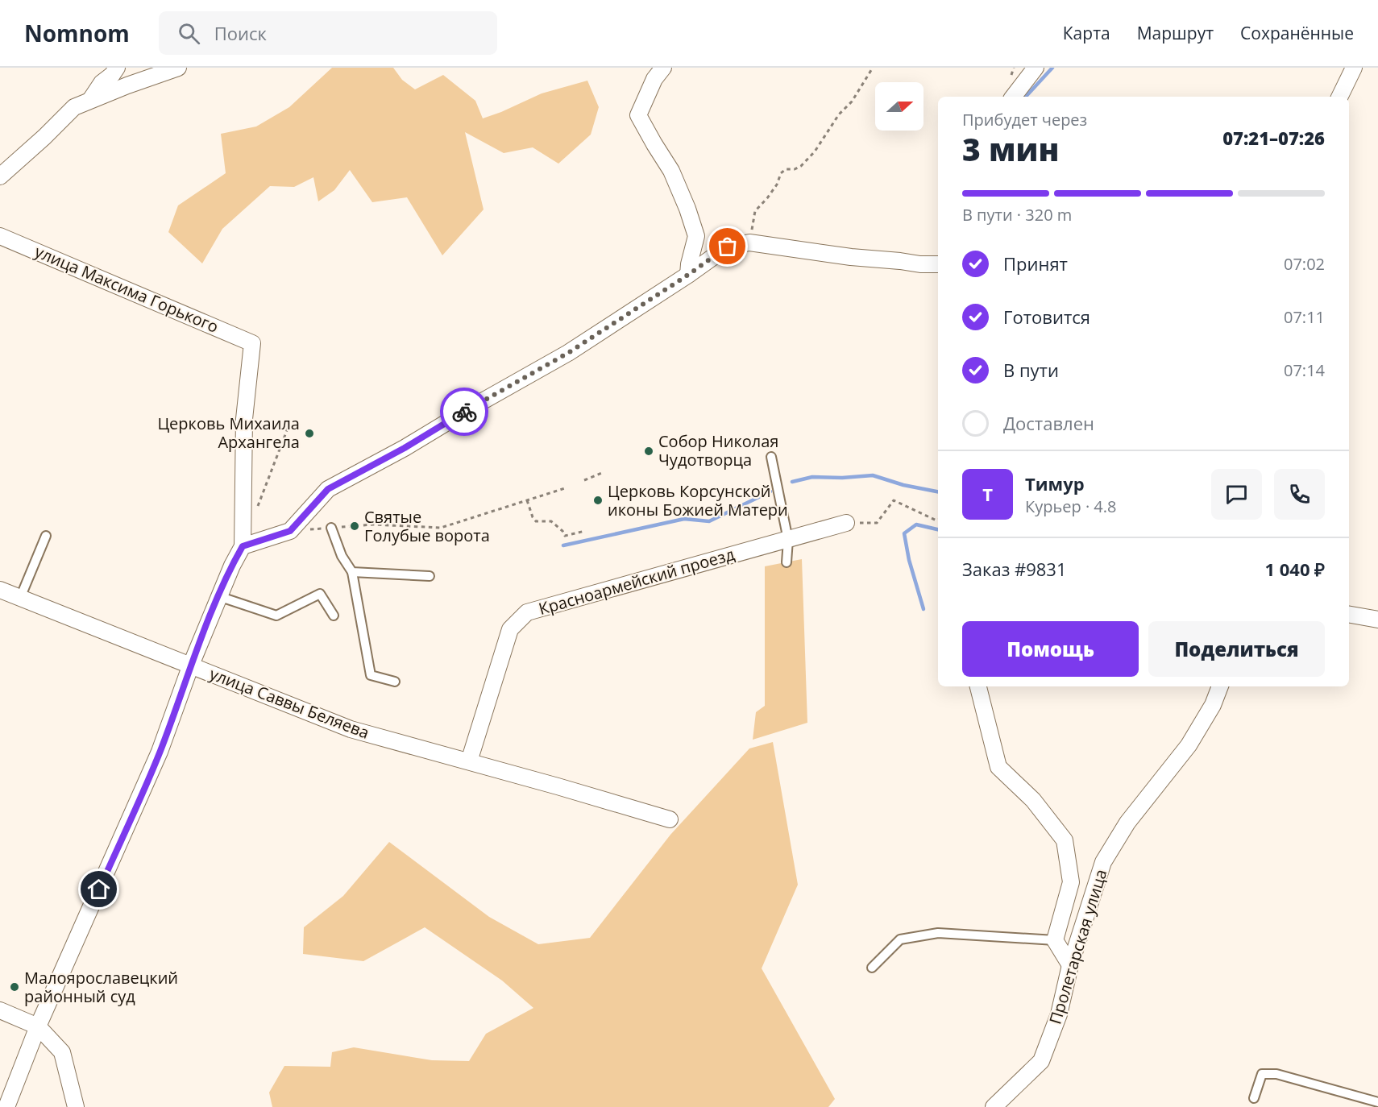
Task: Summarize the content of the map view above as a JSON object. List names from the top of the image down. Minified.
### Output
{"streets":{"street":["улица Максима Горького","Красноармейский проезд","улица Саввы Беляева","Пролетарская улица"]},"crossings":[["Красноармейский проезд","улица Саввы Беляева"]],"places":["Церковь Михаила Архангела","Собор Николая Чудотворца","Церковь Корсунской иконы Божией Матери","Святые Голубые ворота","Малоярославецкий районный суд"],"north":"right","page":{"header":"Nomnom","search":"Поиск","nav":["Карта","Маршрут","Сохранённые"],"heading":["3 мин","Прибудет через","07:21–07:26"],"panel":["Тимур","Курьер · 4.8","Заказ #9831","1 040 ₽"],"bar":"В пути · 320 m","list":[["Принят","07:02"],["Готовится","07:11"],["В пути","07:14"],"Доставлен"],"round":"Т","buttons":["Помощь","Поделиться"]}}
